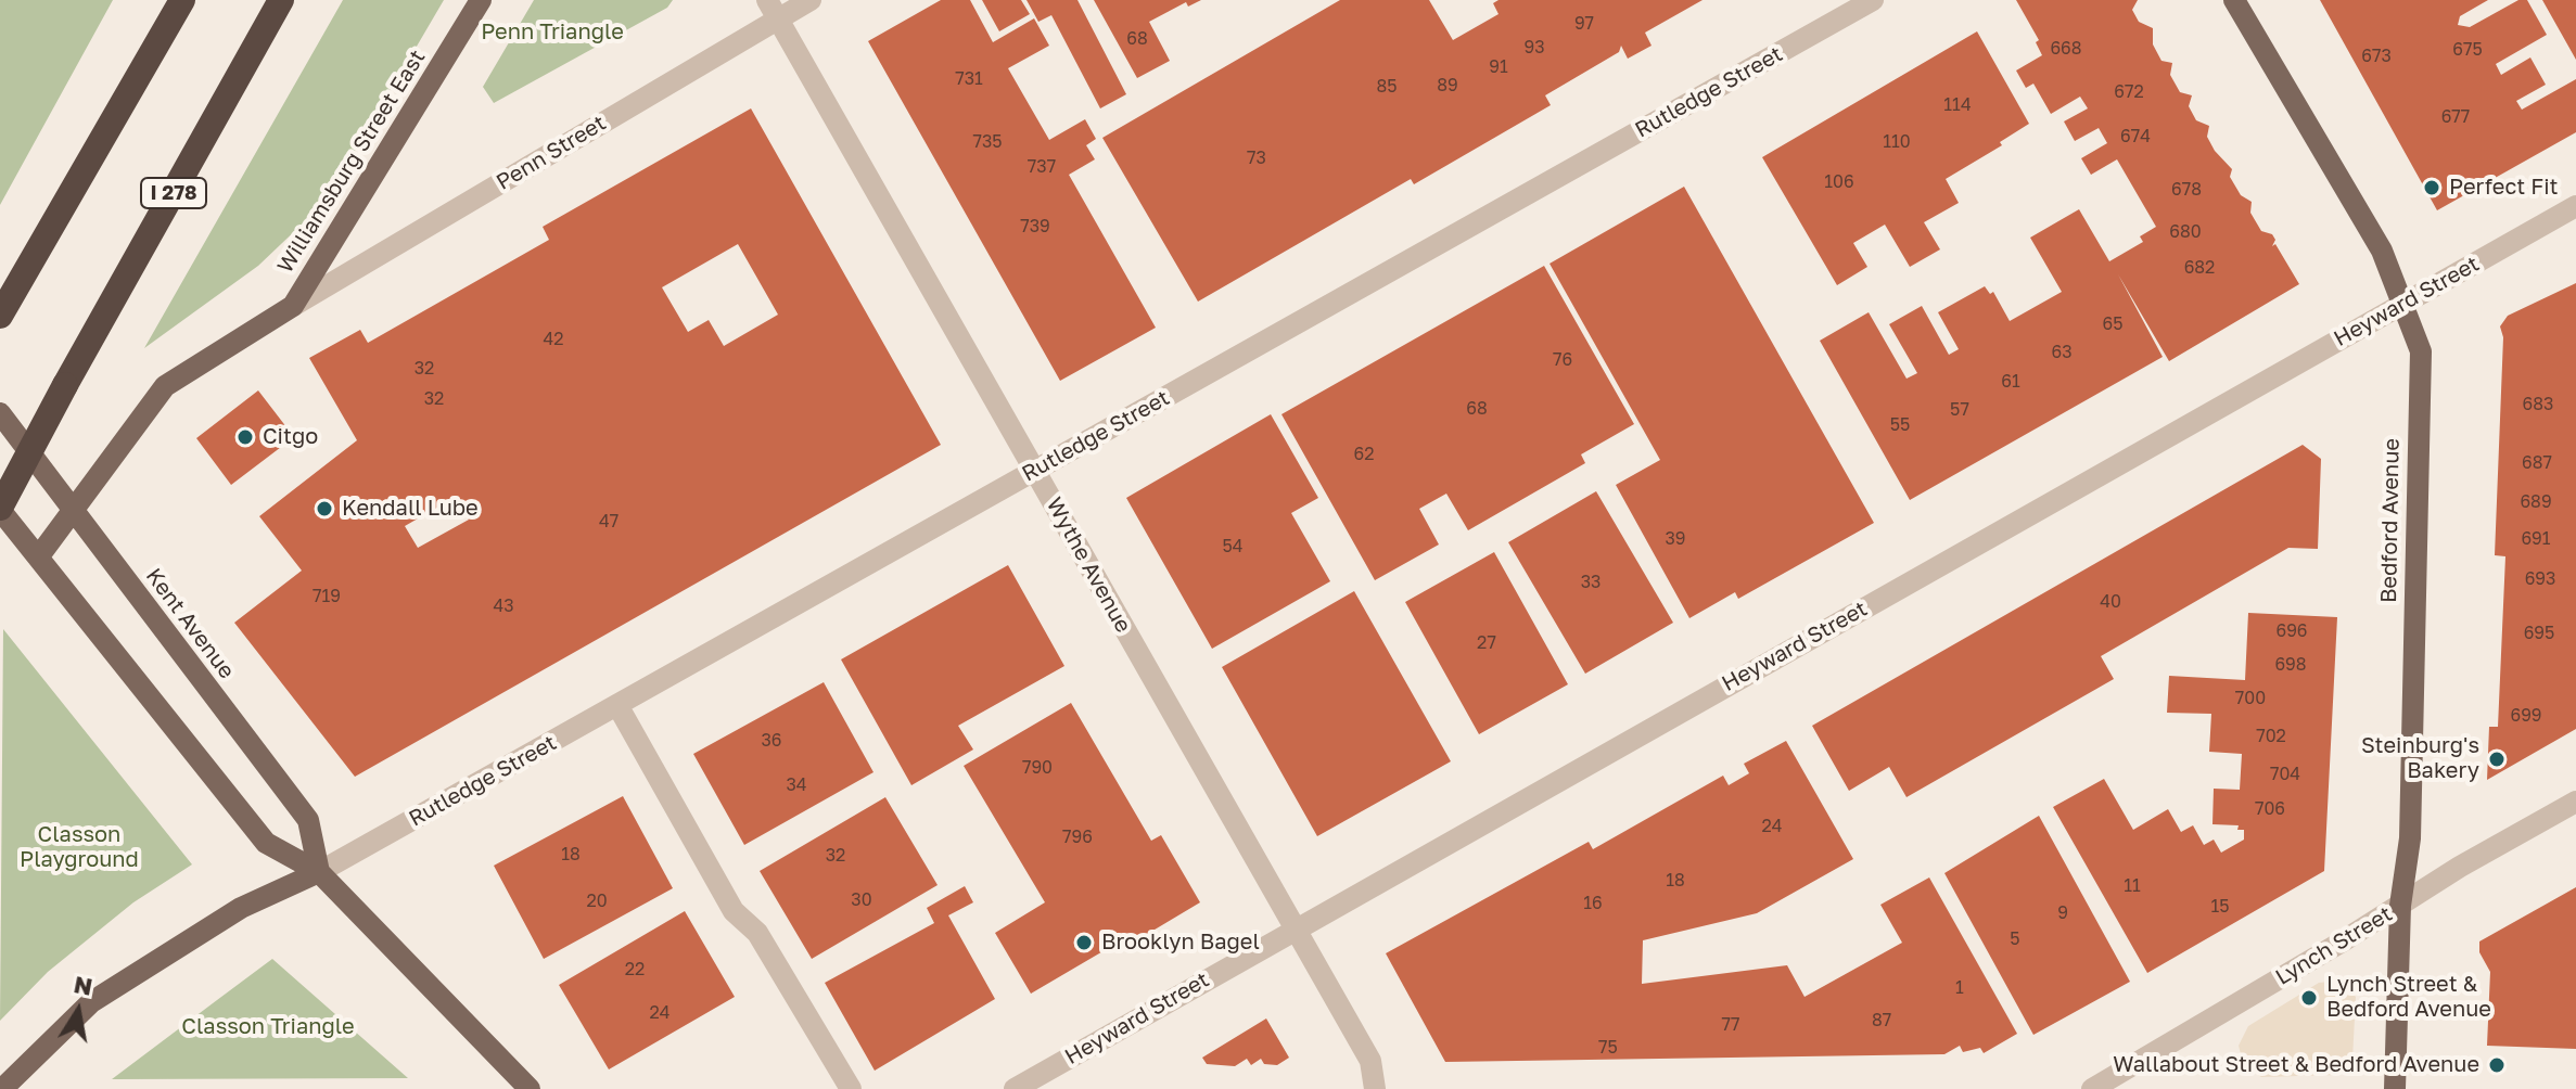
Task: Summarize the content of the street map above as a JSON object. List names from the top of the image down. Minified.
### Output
{"streets":{"highway":["I 278"],"main road":["Williamsburg Street East","Bedford Avenue","Kent Avenue"],"street":["Rutledge Street","Penn Street","Heyward Street","Wythe Avenue","Lynch Street"]},"crossings":[["Rutledge Street","Wythe Avenue"],["Rutledge Street","Kent Avenue"],["Penn Street","Williamsburg Street East"],["Penn Street","Wythe Avenue"],["Williamsburg Street East","Kent Avenue"],["Heyward Street","Bedford Avenue"],["Heyward Street","Wythe Avenue"],["Bedford Avenue","Lynch Street"]],"parks":["Penn Triangle","Classon Playground","Classon Triangle"],"places":["Perfect Fit","Citgo","Kendall Lube","Steinburg's Bakery","Brooklyn Bagel","Lynch Street & Bedford Avenue","Wallabout Street & Bedford Avenue"],"house_numbers":["97","68","93","668","675","673","91","731","89","85","672","114","677","674","735","110","73","737","106","678","739","680","682","65","42","63","76","32","61","32","683","68","57","55","62","687","689","47","39","691","54","693","33","719","40","43","696","695","27","698","700","699","702","36","790","704","34","706","24","796","18","32","18","11","30","20","16","15","9","5","22","1","24","87","77","75"],"north":"top"}
